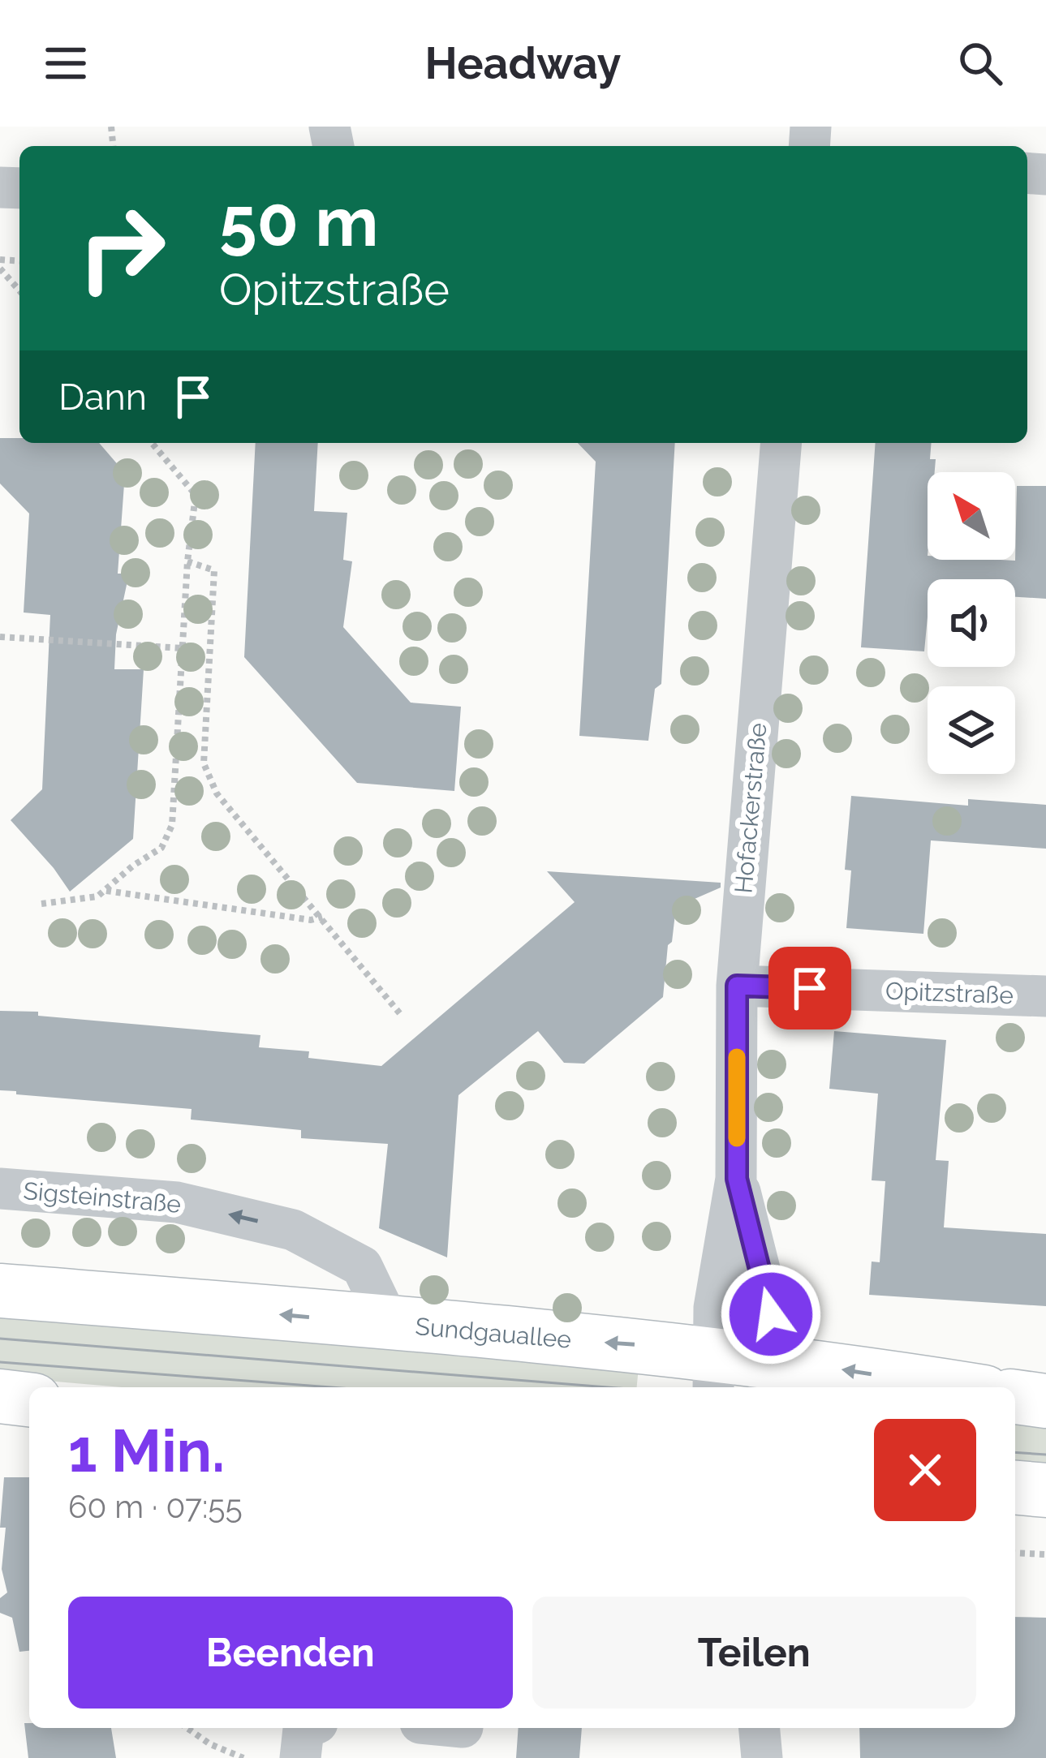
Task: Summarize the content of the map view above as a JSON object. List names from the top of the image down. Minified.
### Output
{"streets":{"street":["Hofackerstraße","Opitzstraße","Sigsteinstraße","Sundgauallee"]},"crossings":[["Hofackerstraße","Opitzstraße"],["Hofackerstraße","Sundgauallee"],["Sigsteinstraße","Sundgauallee"]],"one_way":["Sigsteinstraße","Sundgauallee"],"north":"top left","page":{"header":"Headway","turn":["50 m","Opitzstraße"],"then":"Dann","heading":["1 Min.","60 m · 07:55"],"buttons":["Beenden","Teilen"]}}
